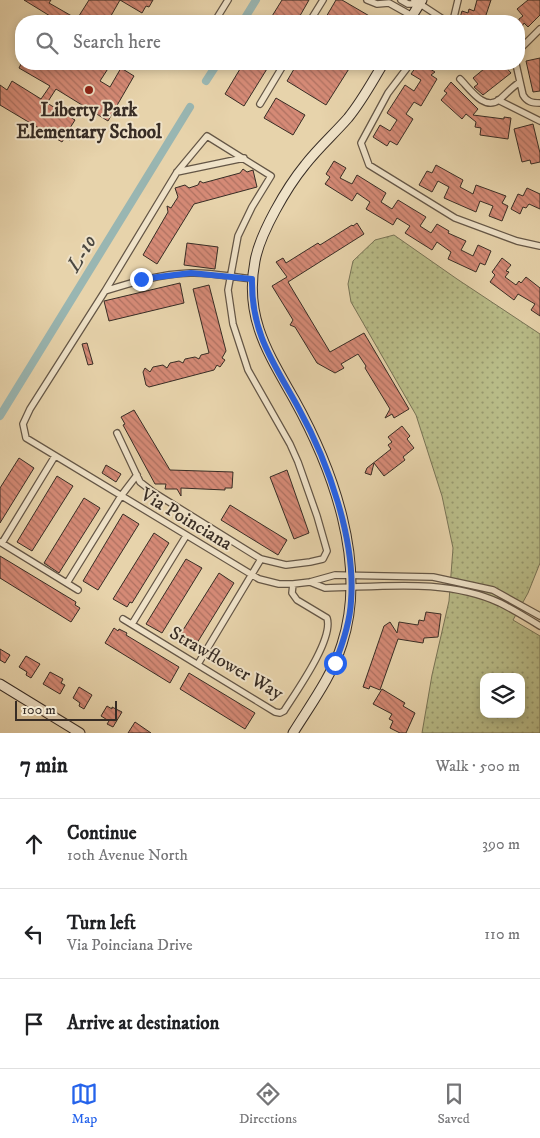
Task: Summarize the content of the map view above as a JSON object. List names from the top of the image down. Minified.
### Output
{"streets":{"street":["Via Poinciana","Strawflower Way"]},"crossings":[["Via Poinciana","Strawflower Way"]],"water":["L-10"],"places":["Liberty Park Elementary School"],"scale_bar":"100 m","page":{"search":"Search here","scale":"100 m","heading":["7 min","Walk · 500 m"],"list":[["Continue","10th Avenue North","390 m"],["Turn left","Via Poinciana Drive","110 m"],"Arrive at destination"],"nav":["Map","Directions","Saved"]}}
